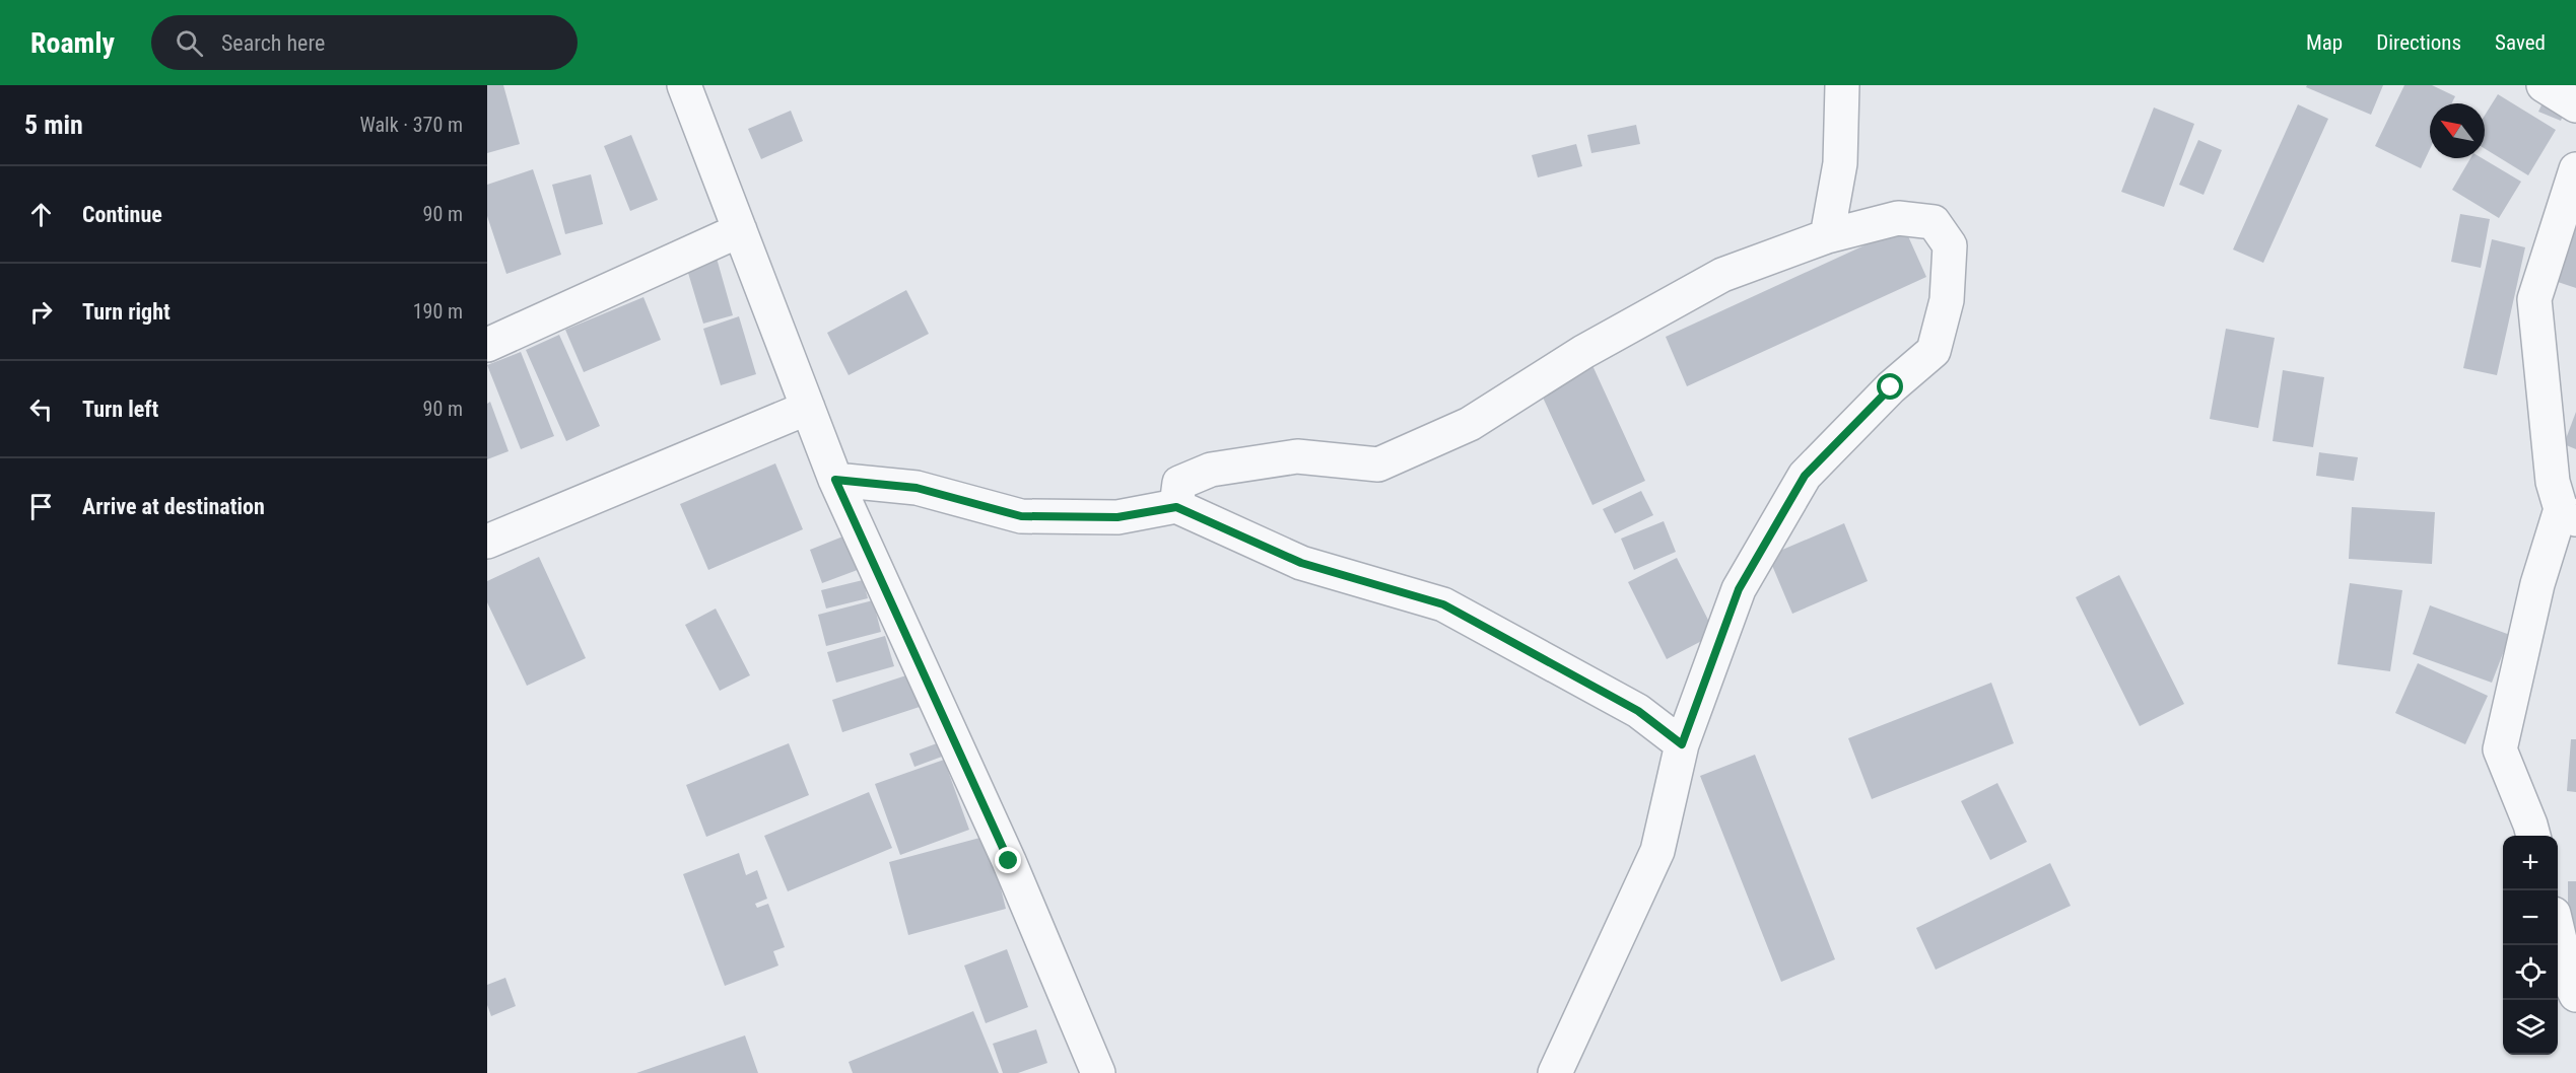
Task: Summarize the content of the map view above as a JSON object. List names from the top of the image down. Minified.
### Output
{"north":"top left","page":{"header":"Roamly","search":"Search here","nav":["Map","Directions","Saved"],"heading":["5 min","Walk · 370 m"],"list":[["Continue","90 m"],["Turn right","190 m"],["Turn left","90 m"],"Arrive at destination"],"map_buttons":["+","−"]}}
